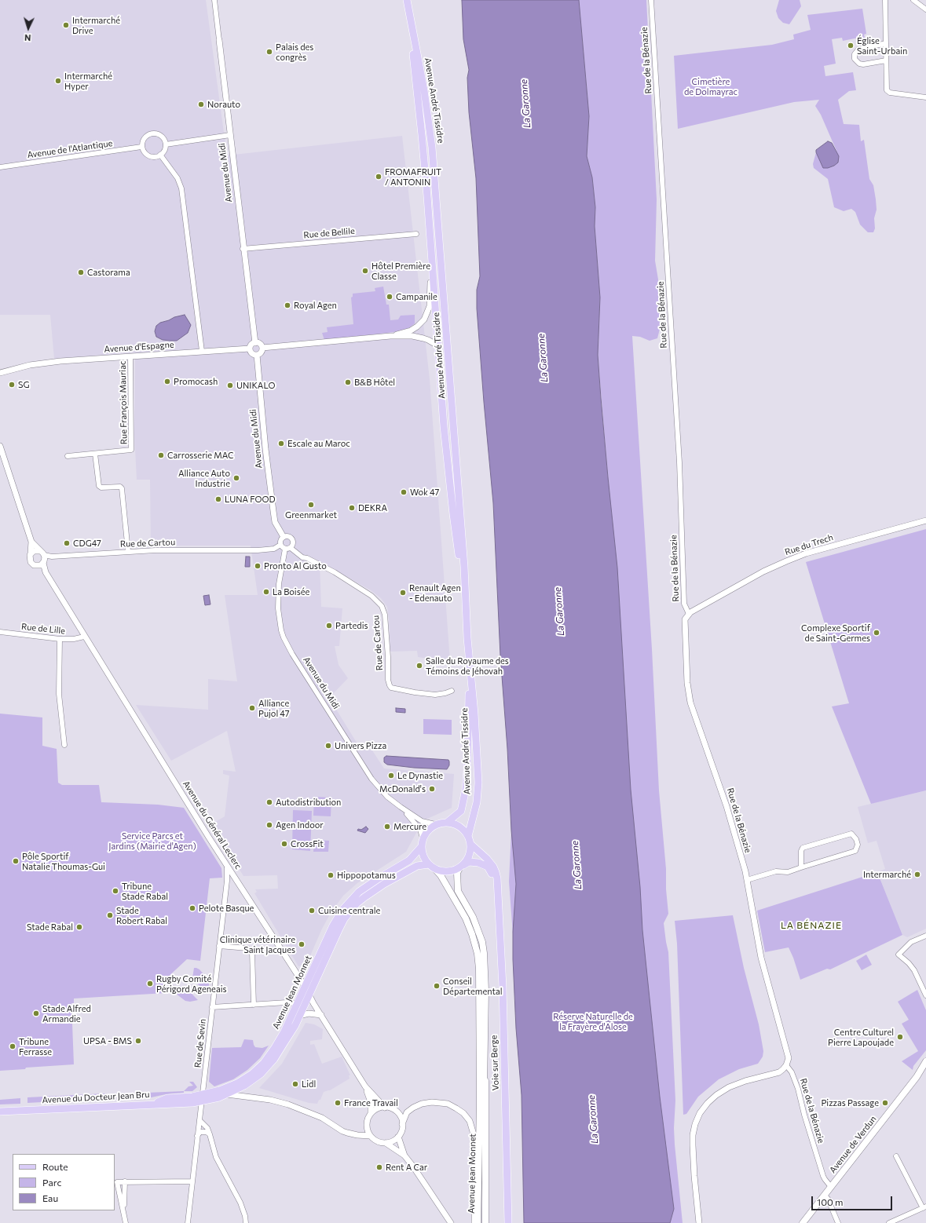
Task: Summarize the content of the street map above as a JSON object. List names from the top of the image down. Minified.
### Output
{"streets":{"main road":["Avenue André Tissidre","Avenue Jean Monnet","Voie sur Berge","Avenue du Docteur Jean Bru","Avenue de Verdun"],"street":["Rue de la Bénazie","Avenue de l'Atlantique","Avenue du Midi","Rue de Bellile","Avenue d'Espagne","Rue François Mauriac","Rue de Cartou","Rue du Trech","Rue de Lille","Avenue du Général Leclerc","Rue de Sevin"]},"crossings":[["Rue de la Bénazie","Rue du Trech"],["Rue de la Bénazie","Avenue de Verdun"],["Avenue André Tissidre","Avenue du Midi"],["Avenue André Tissidre","Avenue Jean Monnet"],["Avenue du Midi","Rue de Bellile"],["Avenue du Midi","Avenue d'Espagne"],["Avenue du Midi","Rue de Cartou"],["Avenue du Midi","Avenue Jean Monnet"],["Avenue d'Espagne","Rue François Mauriac"],["Rue de Cartou","Avenue du Général Leclerc"],["Rue de Lille","Avenue du Général Leclerc"],["Avenue du Général Leclerc","Avenue Jean Monnet"],["Avenue du Général Leclerc","Rue de Sevin"],["Avenue Jean Monnet","Rue de Sevin"],["Avenue Jean Monnet","Avenue du Docteur Jean Bru"]],"districts":["LA BÉNAZIE"],"water":["La Garonne"],"parks":["Cimetière de Dolmayrac","Service Parcs et Jardins (Mairie d'Agen)","Réserve Naturelle de la Frayère d'Alose"],"places":["Intermarché Drive","Église Saint-Urbain","Palais des congrès","Intermarché Hyper","Norauto","FROMAFRUIT / ANTONIN","Hôtel Première Classe","Castorama","Campanile","Royal Agen","Promocash","B&B Hôtel","SG","UNIKALO","Escale au Maroc","Carrosserie MAC","Alliance Auto Industrie","Wok 47","LUNA FOOD","Greenmarket","DEKRA","CDG47","Pronto Al Gusto","La Boisée","Renault Agen - Edenauto","Partedis","Complexe Sportif de Saint-Germes","Salle du Royaume des Témoins de Jéhovah","Alliance Pujol 47","Univers Pizza","Le Dynastie","McDonald's","Autodistribution","Agen Indoor","Mercure","CrossFit","Pôle Sportif Natalie Thoumas-Gui","Intermarché","Hippopotamus","Tribune Stade Rabal","Pelote Basque","Cuisine centrale","Stade Robert Rabal","Stade Rabal","Clinique vétérinaire Saint Jacques","Rugby Comité Périgord Ageneais","Conseil Départemental","Stade Alfred Armandie","Centre Culturel Pierre Lapoujade","UPSA - BMS","Tribune Ferrasse","Lidl","France Travail","Pizzas Passage","Rent A Car"],"legend":["Route","Parc","Eau"],"scale_bar":"100 m","north":"bottom"}
